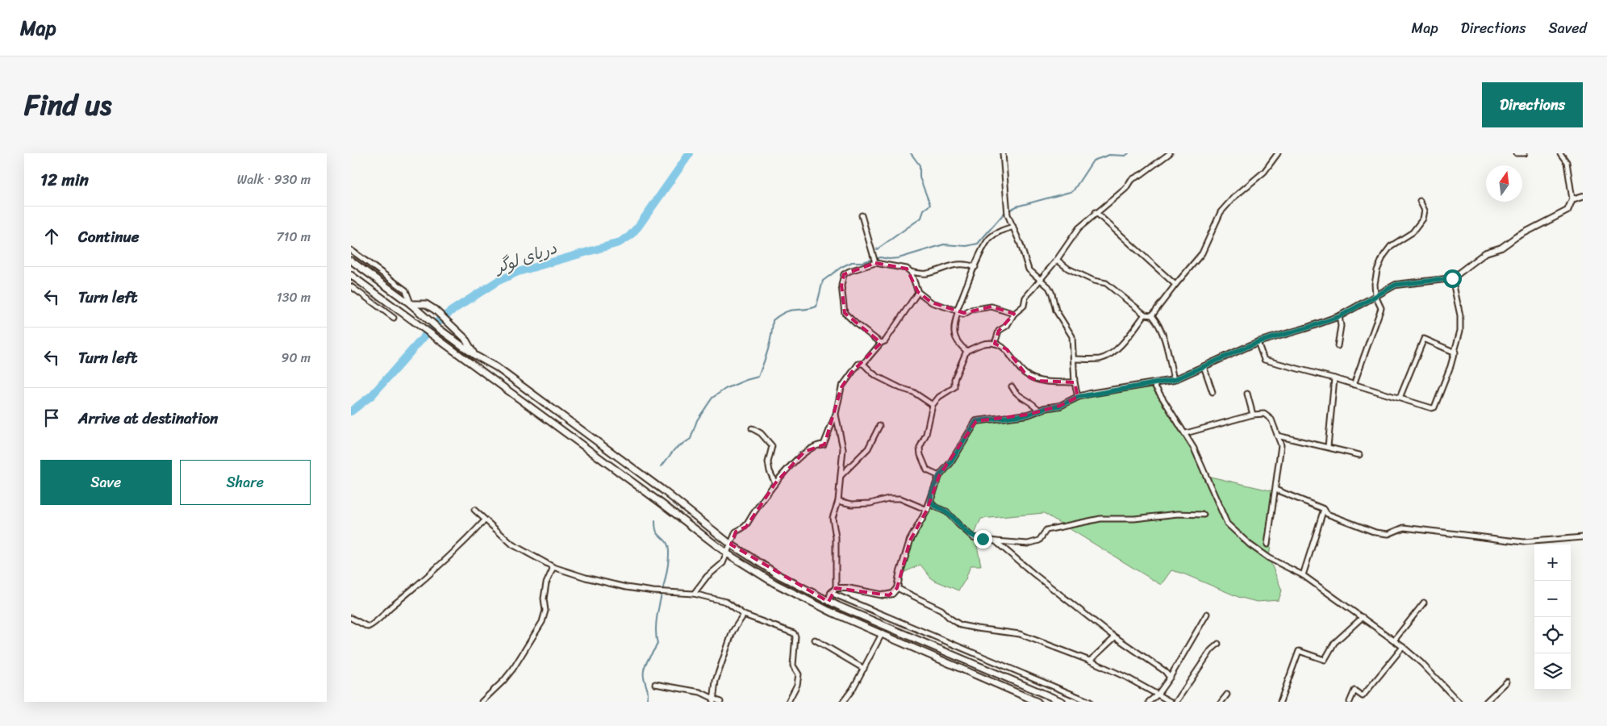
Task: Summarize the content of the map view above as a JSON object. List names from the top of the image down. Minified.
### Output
{"water":["دریای لوگر"],"north":"top","page":{"header":"Map","nav":["Map","Directions","Saved"],"title":"Find us","buttons":["Directions",["Save","Share"]],"heading":["12 min","Walk · 930 m"],"list":[["Continue","710 m"],["Turn left","130 m"],["Turn left","90 m"],"Arrive at destination"],"map_buttons":["+","−"]}}
